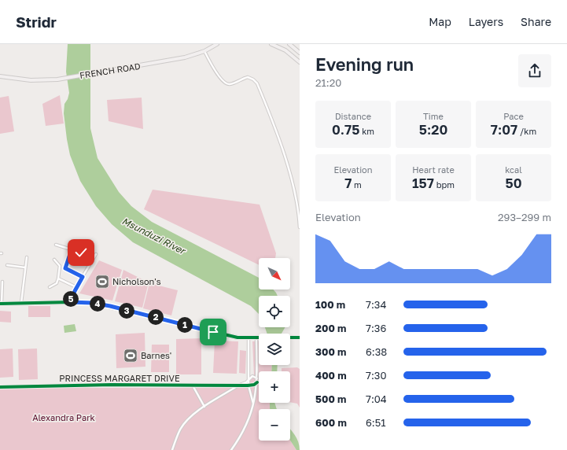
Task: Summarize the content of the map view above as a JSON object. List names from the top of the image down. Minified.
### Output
{"streets":{"street":["FRENCH ROAD","PRINCESS MARGARET DRIVE"]},"water":["Msunduzi River"],"parks":["Alexandra Park"],"places":{"sports":["Nicholson's","Barnes'"]},"north":"bottom right","page":{"header":"Stridr","nav":["Map","Layers","Share"],"heading":["Evening run","21:20"],"stats":[["Distance","0.75 km"],["Time","5:20"],["Pace","7:07 /km"],["Elevation","7 m"],["Heart rate","157 bpm"],["kcal","50"]],"chart":["Elevation","293–299 m"],"map_buttons":["+","−"],"pins":["5","4","3","2","1"],"list":[{"name":"100 m","note":"7:34"},{"name":"200 m","note":"7:36"},{"name":"300 m","note":"6:38"},{"name":"400 m","note":"7:30"},{"name":"500 m","note":"7:04"},{"name":"600 m","note":"6:51"}]}}
